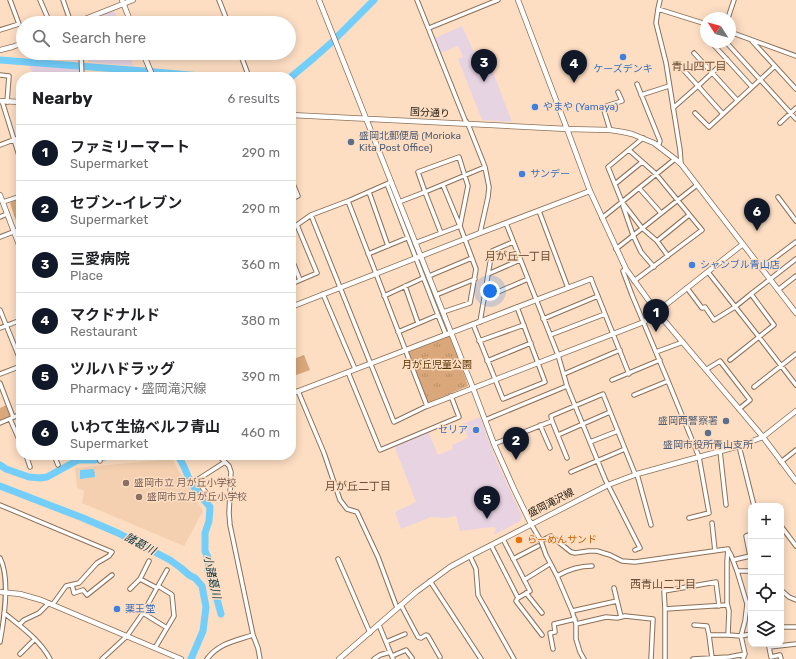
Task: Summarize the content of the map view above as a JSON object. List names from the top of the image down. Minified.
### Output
{"streets":{"street":["国分通り","盛岡滝沢線"]},"districts":["青山四丁目","月が丘一丁目","月が丘二丁目","西青山二丁目"],"water":["諸葛川","小諸葛川"],"parks":["月が丘児童公園"],"places":["ケーズデンキ","やまや (Yamaya)","盛岡北郵便局 (Morioka Kita Post Office)","サンデー","シャンブル青山店","盛岡西警察署","セリア","盛岡市役所青山支所","盛岡市立 月が丘小学校","盛岡市立月が丘小学校","らーめんサンド","薬王堂"],"north":"top left","page":{"search":"Search here","pins":["3","4","6","1","2","5"],"heading":["Nearby","6 results"],"list":[{"mark":"1","name":"ファミリーマート","note":"Supermarket","value":"290 m"},{"mark":"2","name":"セブン-イレブン","note":"Supermarket","value":"290 m"},{"mark":"3","name":"三愛病院","note":"Place","value":"360 m"},{"mark":"4","name":"マクドナルド","note":"Restaurant","value":"380 m"},{"mark":"5","name":"ツルハドラッグ","note":"Pharmacy · 盛岡滝沢線","value":"390 m"},{"mark":"6","name":"いわて生協ベルフ青山","note":"Supermarket","value":"460 m"}],"map_buttons":["+","−"]}}
